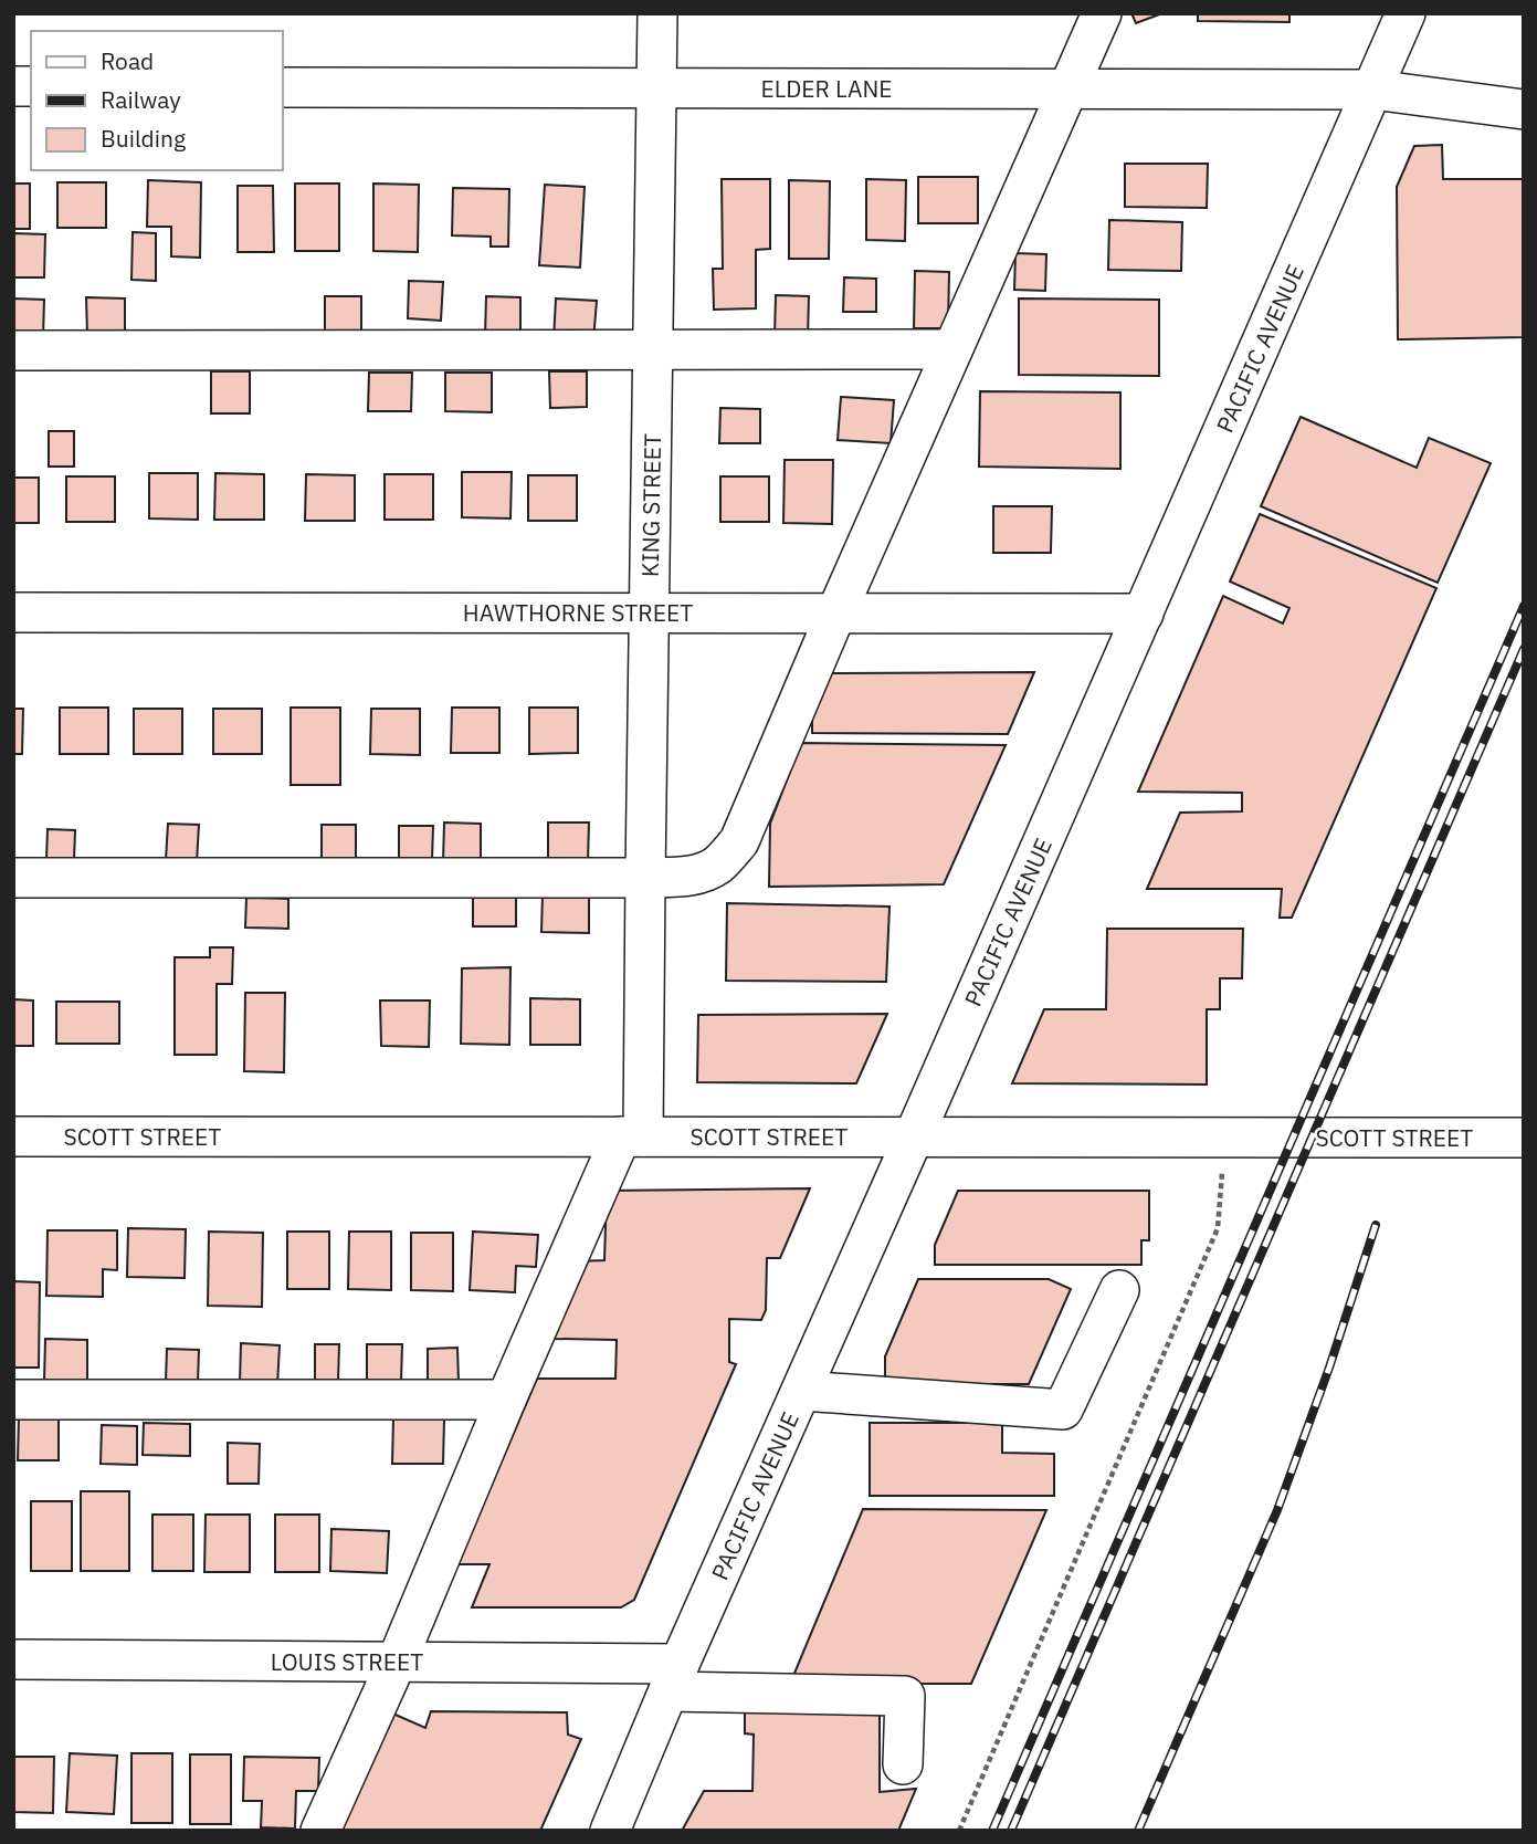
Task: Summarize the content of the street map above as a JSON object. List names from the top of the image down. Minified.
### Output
{"streets":{"street":["ELDER LANE","PACIFIC AVENUE","KING STREET","HAWTHORNE STREET","SCOTT STREET","LOUIS STREET"]},"crossings":[["ELDER LANE","PACIFIC AVENUE"],["ELDER LANE","KING STREET"],["PACIFIC AVENUE","HAWTHORNE STREET"],["PACIFIC AVENUE","SCOTT STREET"],["PACIFIC AVENUE","LOUIS STREET"],["KING STREET","HAWTHORNE STREET"],["KING STREET","SCOTT STREET"]],"legend":["Road","Railway","Building"]}
